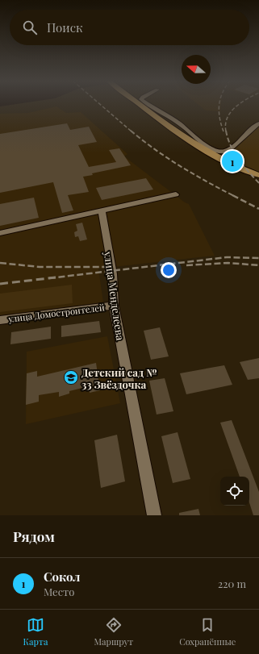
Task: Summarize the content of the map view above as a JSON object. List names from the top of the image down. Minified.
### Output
{"streets":{"street":["улица Менделеева","улица Домостроителей"]},"crossings":[["улица Менделеева","улица Домостроителей"]],"places":{"school or university":["Детский сад № 33 Звёздочка"]},"north":"left","page":{"search":"Поиск","pins":"1","heading":"Рядом","list":[{"mark":"1","name":"Сокол","note":"Место","value":"220 m"}],"nav":["Карта","Маршрут","Сохранённые"]}}
